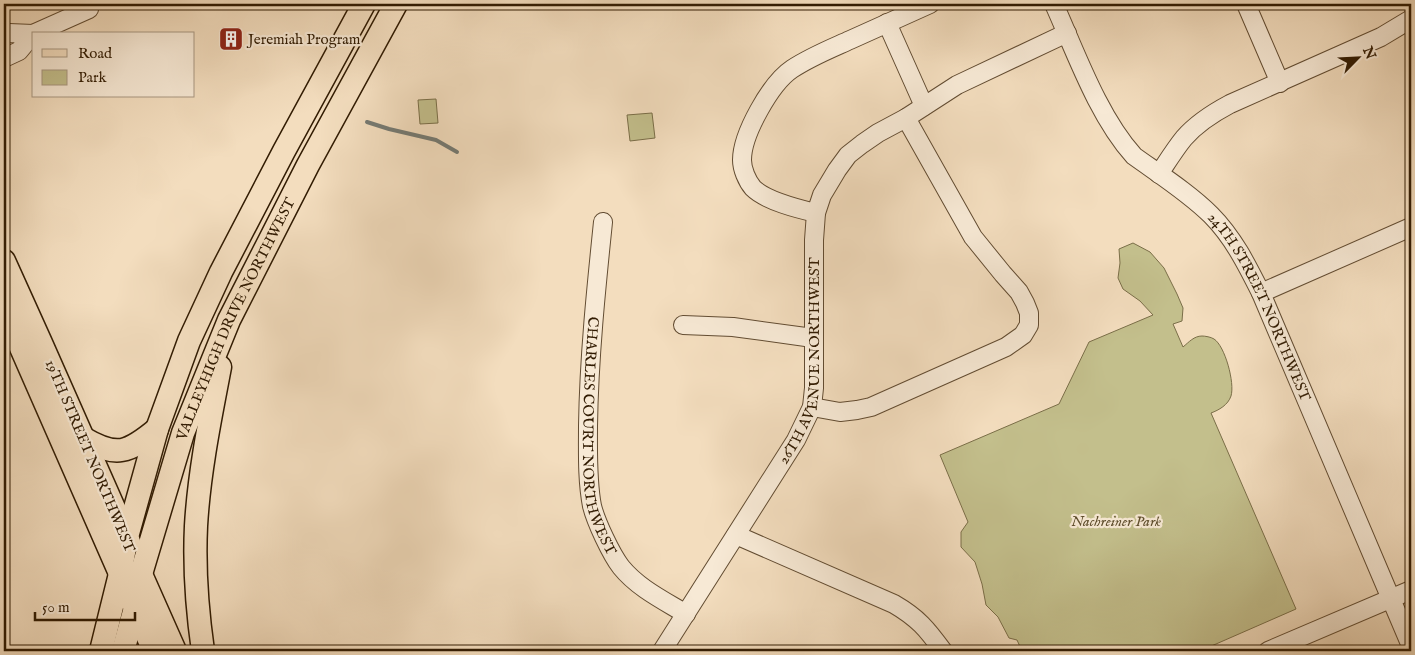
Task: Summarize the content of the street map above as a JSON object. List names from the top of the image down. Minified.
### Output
{"streets":{"main road":["VALLEYHIGH DRIVE NORTHWEST","19TH STREET NORTHWEST"],"street":["24TH STREET NORTHWEST","26TH AVENUE NORTHWEST","CHARLES COURT NORTHWEST"]},"crossings":[["24TH STREET NORTHWEST","26TH AVENUE NORTHWEST"],["VALLEYHIGH DRIVE NORTHWEST","19TH STREET NORTHWEST"],["26TH AVENUE NORTHWEST","CHARLES COURT NORTHWEST"]],"parks":["Nachreiner Park"],"places":{"building":["Jeremiah Program"]},"legend":["Road","Park"],"scale_bar":"50 m","north":"top right"}
